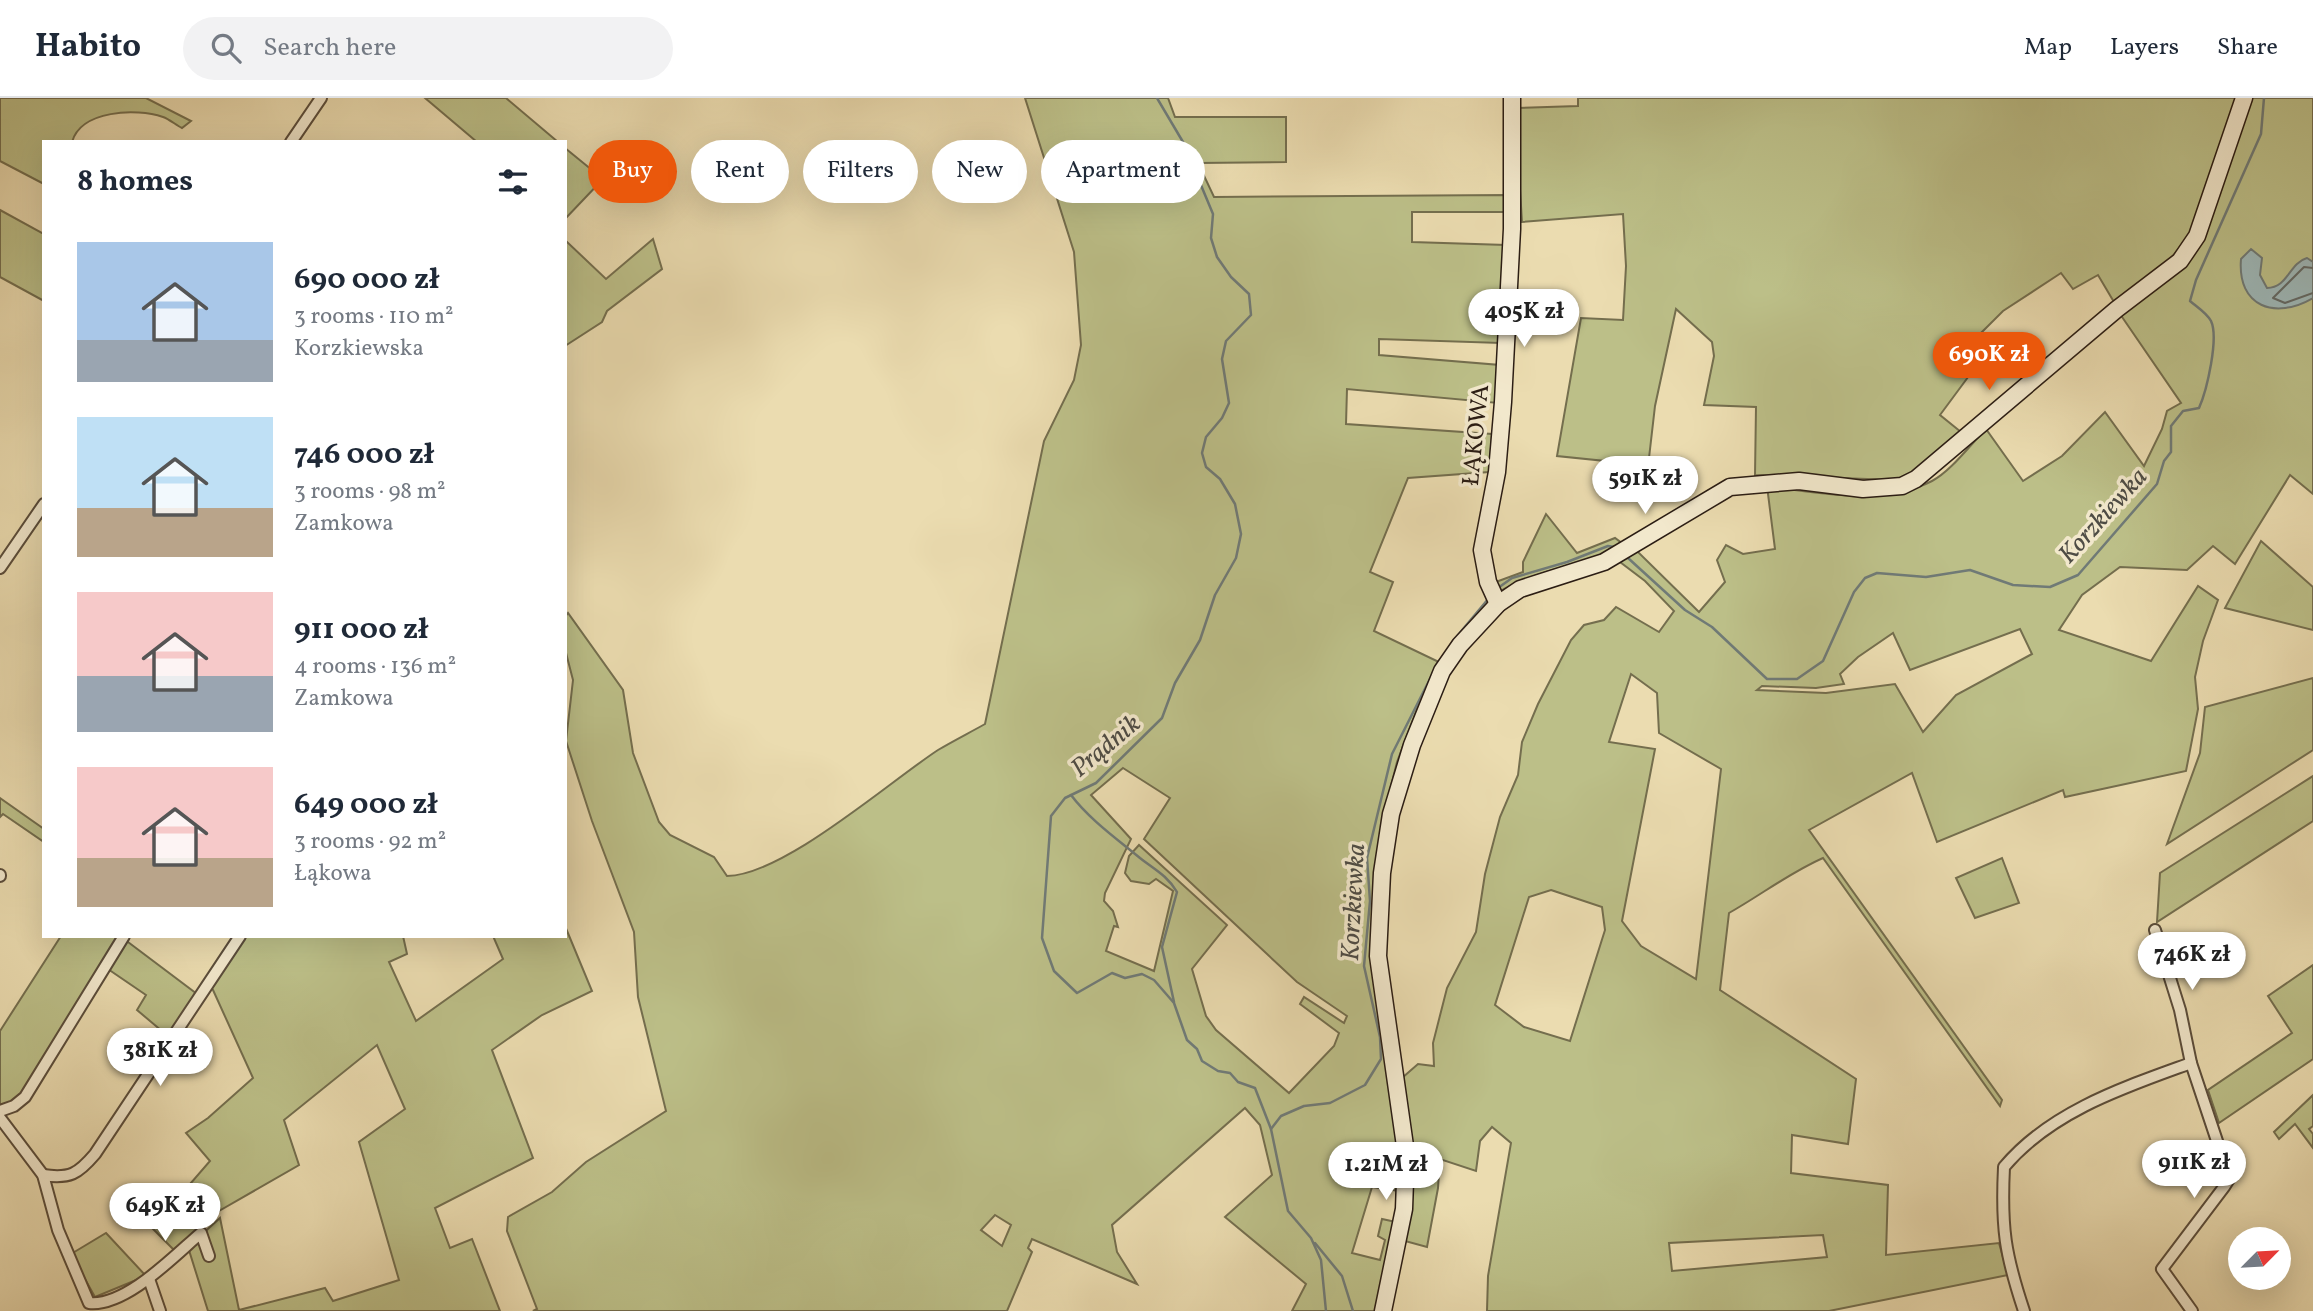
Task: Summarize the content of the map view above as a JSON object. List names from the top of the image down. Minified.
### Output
{"streets":{"street":["ŁĄKOWA"]},"water":["Korzkiewka","Prądnik"],"north":"top right","page":{"header":"Habito","search":"Search here","nav":["Map","Layers","Share"],"chip":["Buy","Rent","Filters","New","Apartment"],"heading":"8 homes","list":[{"name":"690 000 zł","note":"3 rooms · 110 m² · Korzkiewska"},{"name":"746 000 zł","note":"3 rooms · 98 m² · Zamkowa"},{"name":"911 000 zł","note":"4 rooms · 136 m² · Zamkowa"},{"name":"649 000 zł","note":"3 rooms · 92 m² · Łąkowa"}],"price":["405K zł","690K zł","591K zł","746K zł","381K zł","911K zł","1.21M zł","649K zł"]}}
